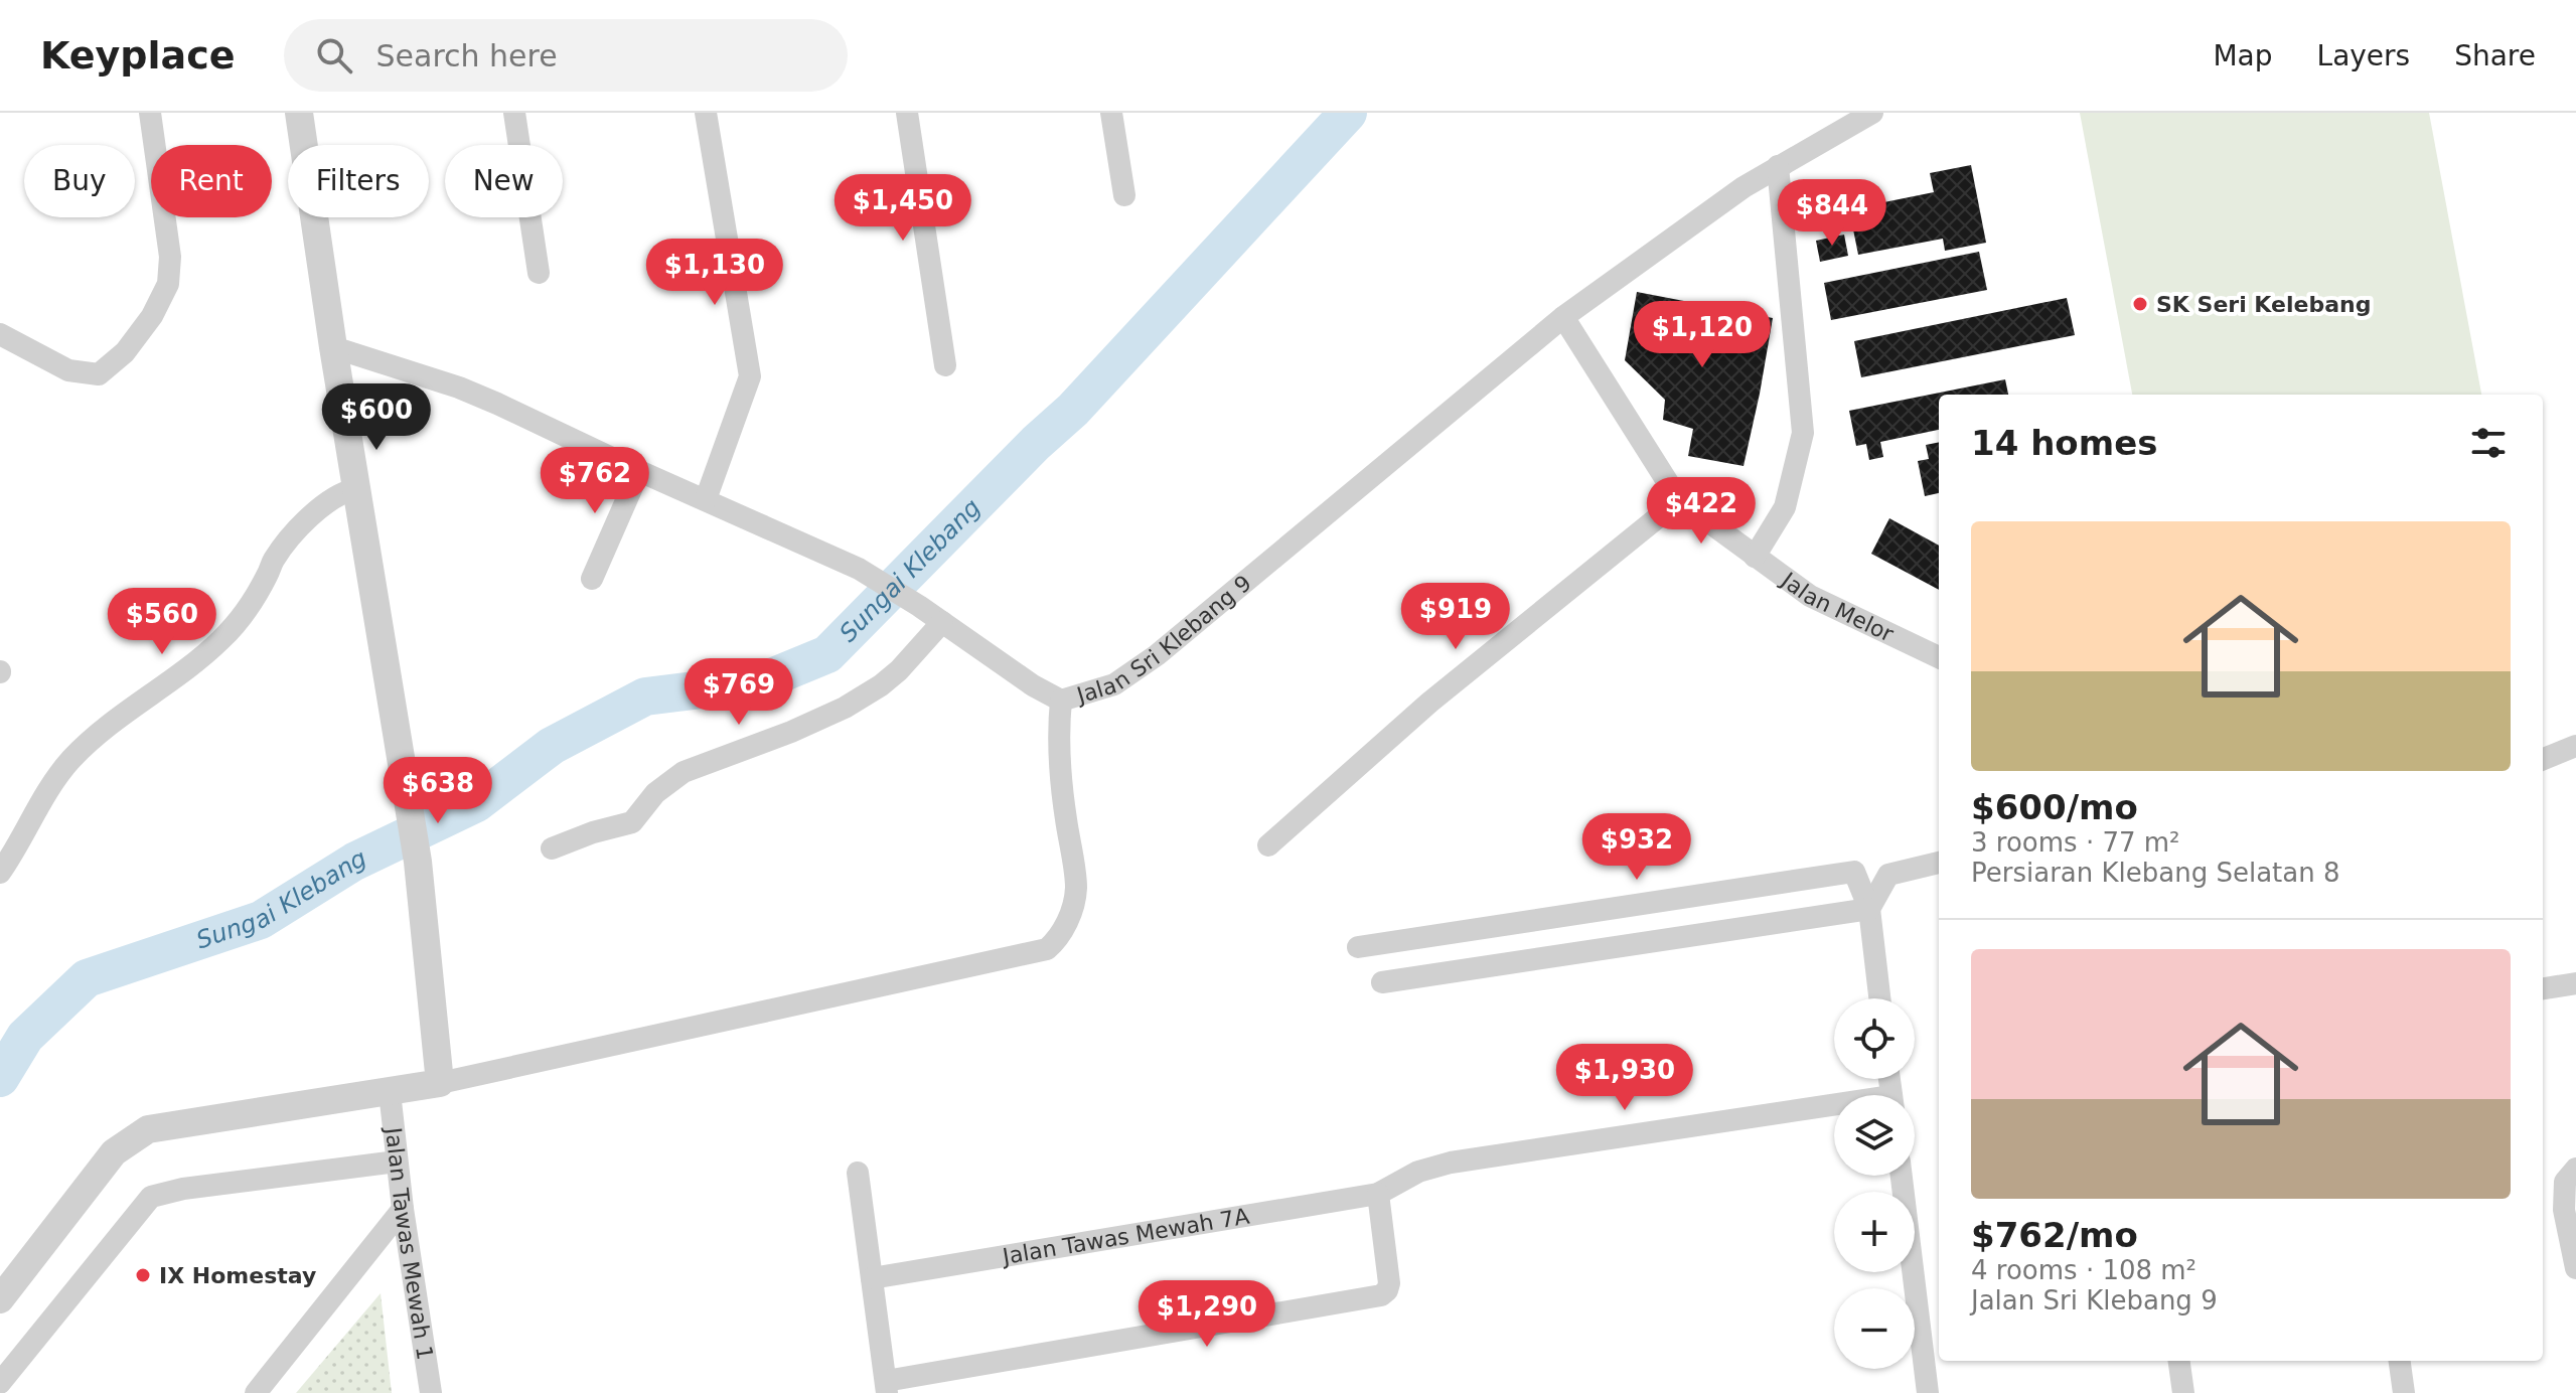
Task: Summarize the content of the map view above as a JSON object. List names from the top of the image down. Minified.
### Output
{"streets":{"street":["Jalan Melor","Jalan Sri Klebang 9","Jalan Tawas Mewah 7A","Jalan Tawas Mewah 1"]},"crossings":[["Jalan Melor","Jalan Sri Klebang 9"]],"water":["Sungai Klebang"],"places":["SK Seri Kelebang","IX Homestay"],"page":{"header":"Keyplace","search":"Search here","nav":["Map","Layers","Share"],"chip":["Buy","Rent","Filters","New"],"price":["$1,450","$844","$1,130","$1,120","$600","$762","$422","$919","$560","$769","$638","$932","$1,930","$1,290"],"heading":"14 homes","list":[{"name":"$600/mo","note":"3 rooms · 77 m² · Persiaran Klebang Selatan 8"},{"name":"$762/mo","note":"4 rooms · 108 m² · Jalan Sri Klebang 9"}],"map_buttons":["+","−"]}}
